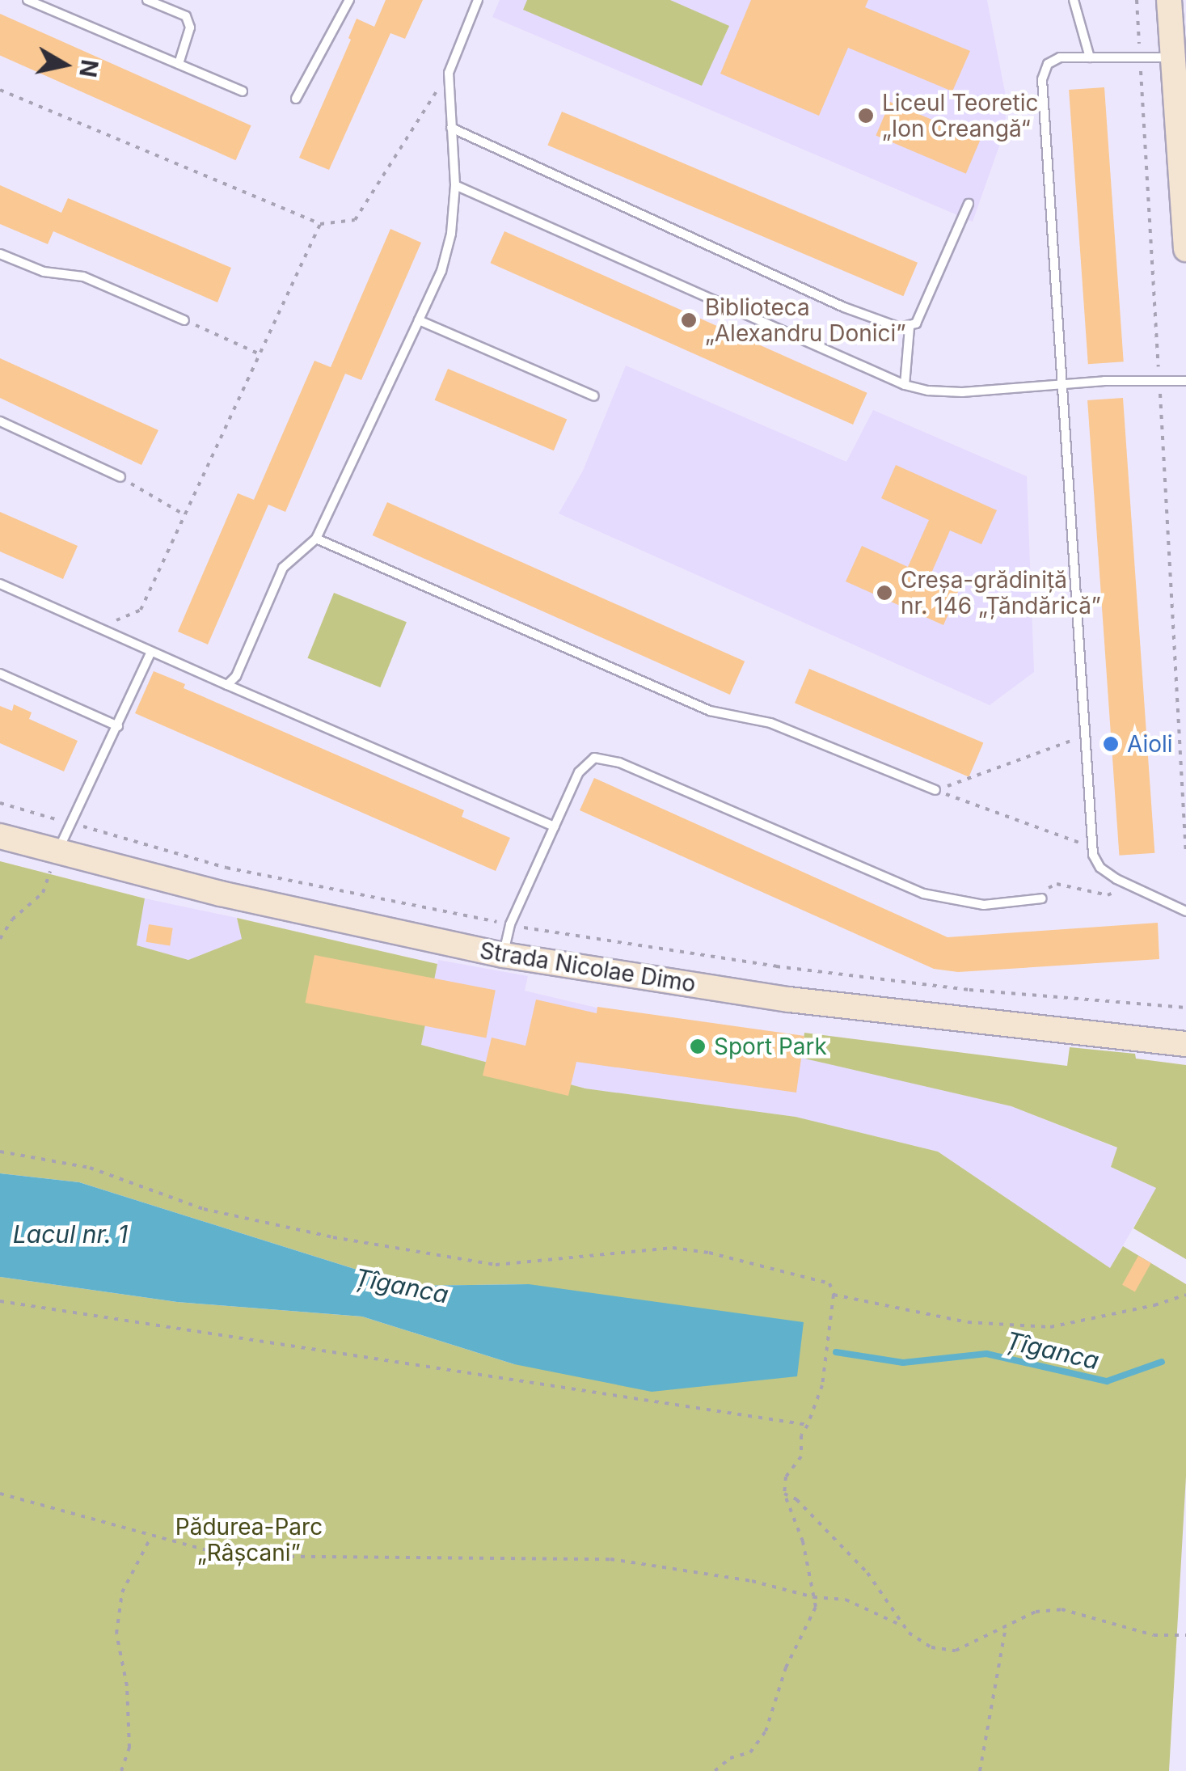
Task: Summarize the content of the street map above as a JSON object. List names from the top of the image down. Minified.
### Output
{"streets":{"main road":["Strada Nicolae Dimo"]},"water":["Lacul nr. 1","Țîganca"],"parks":["Pădurea-Parc „Râșcani”"],"places":["Liceul Teoretic „Ion Creangă“","Biblioteca „Alexandru Donici”","Creșa-grădiniță nr. 146 „Țăndărică”","Aioli","Sport Park"],"north":"right"}
